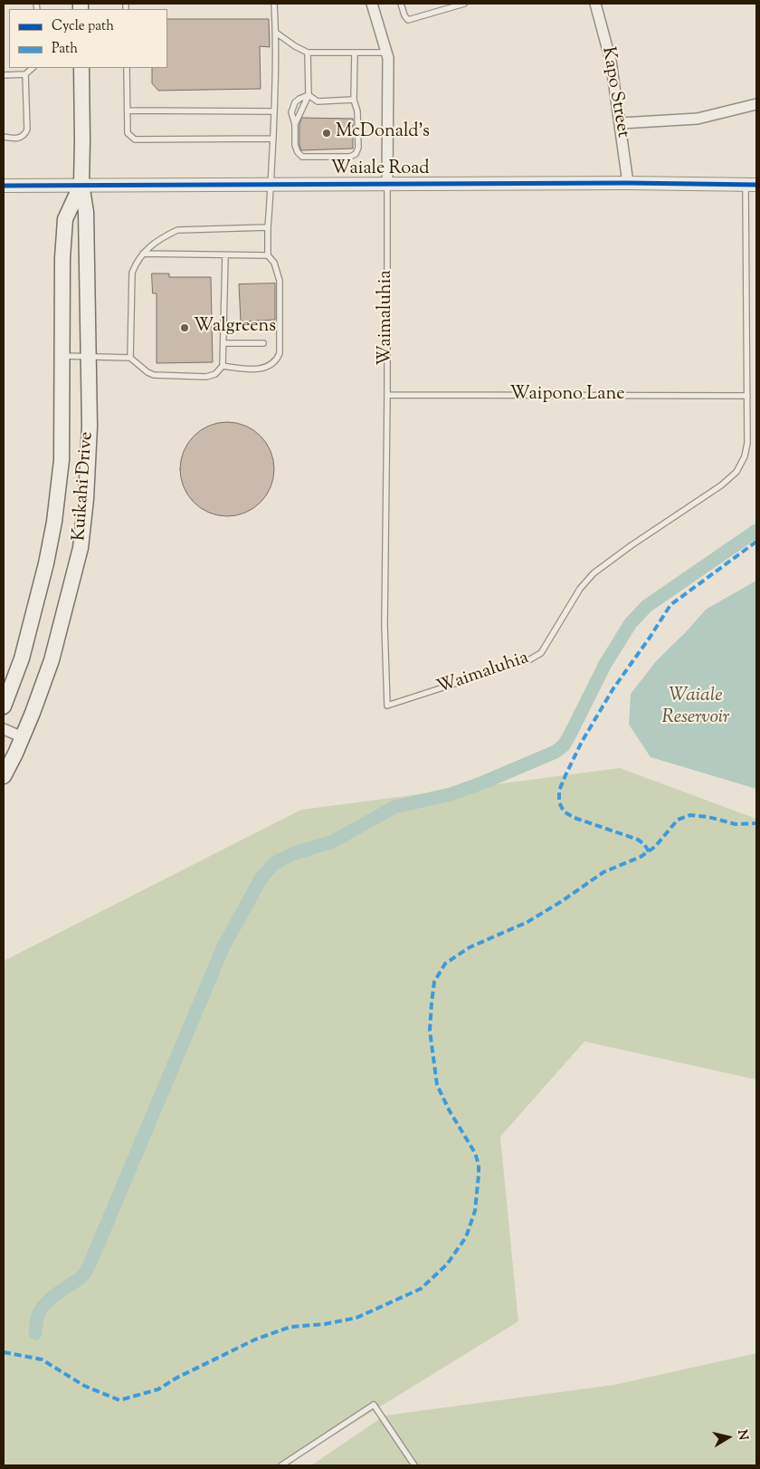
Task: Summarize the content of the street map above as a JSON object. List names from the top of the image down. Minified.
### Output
{"streets":{"main road":["Kuikahi Drive"],"street":["Kapo Street","Waiale Road"],"lane":["Waimaluhia","Waipono Lane"]},"crossings":[["Kapo Street","Waiale Road"],["Waiale Road","Waimaluhia"],["Waiale Road","Kuikahi Drive"],["Waimaluhia","Waipono Lane"]],"water":["Waiale Reservoir"],"places":["McDonald's","Walgreens"],"legend":["Cycle path","Path"],"north":"right"}
